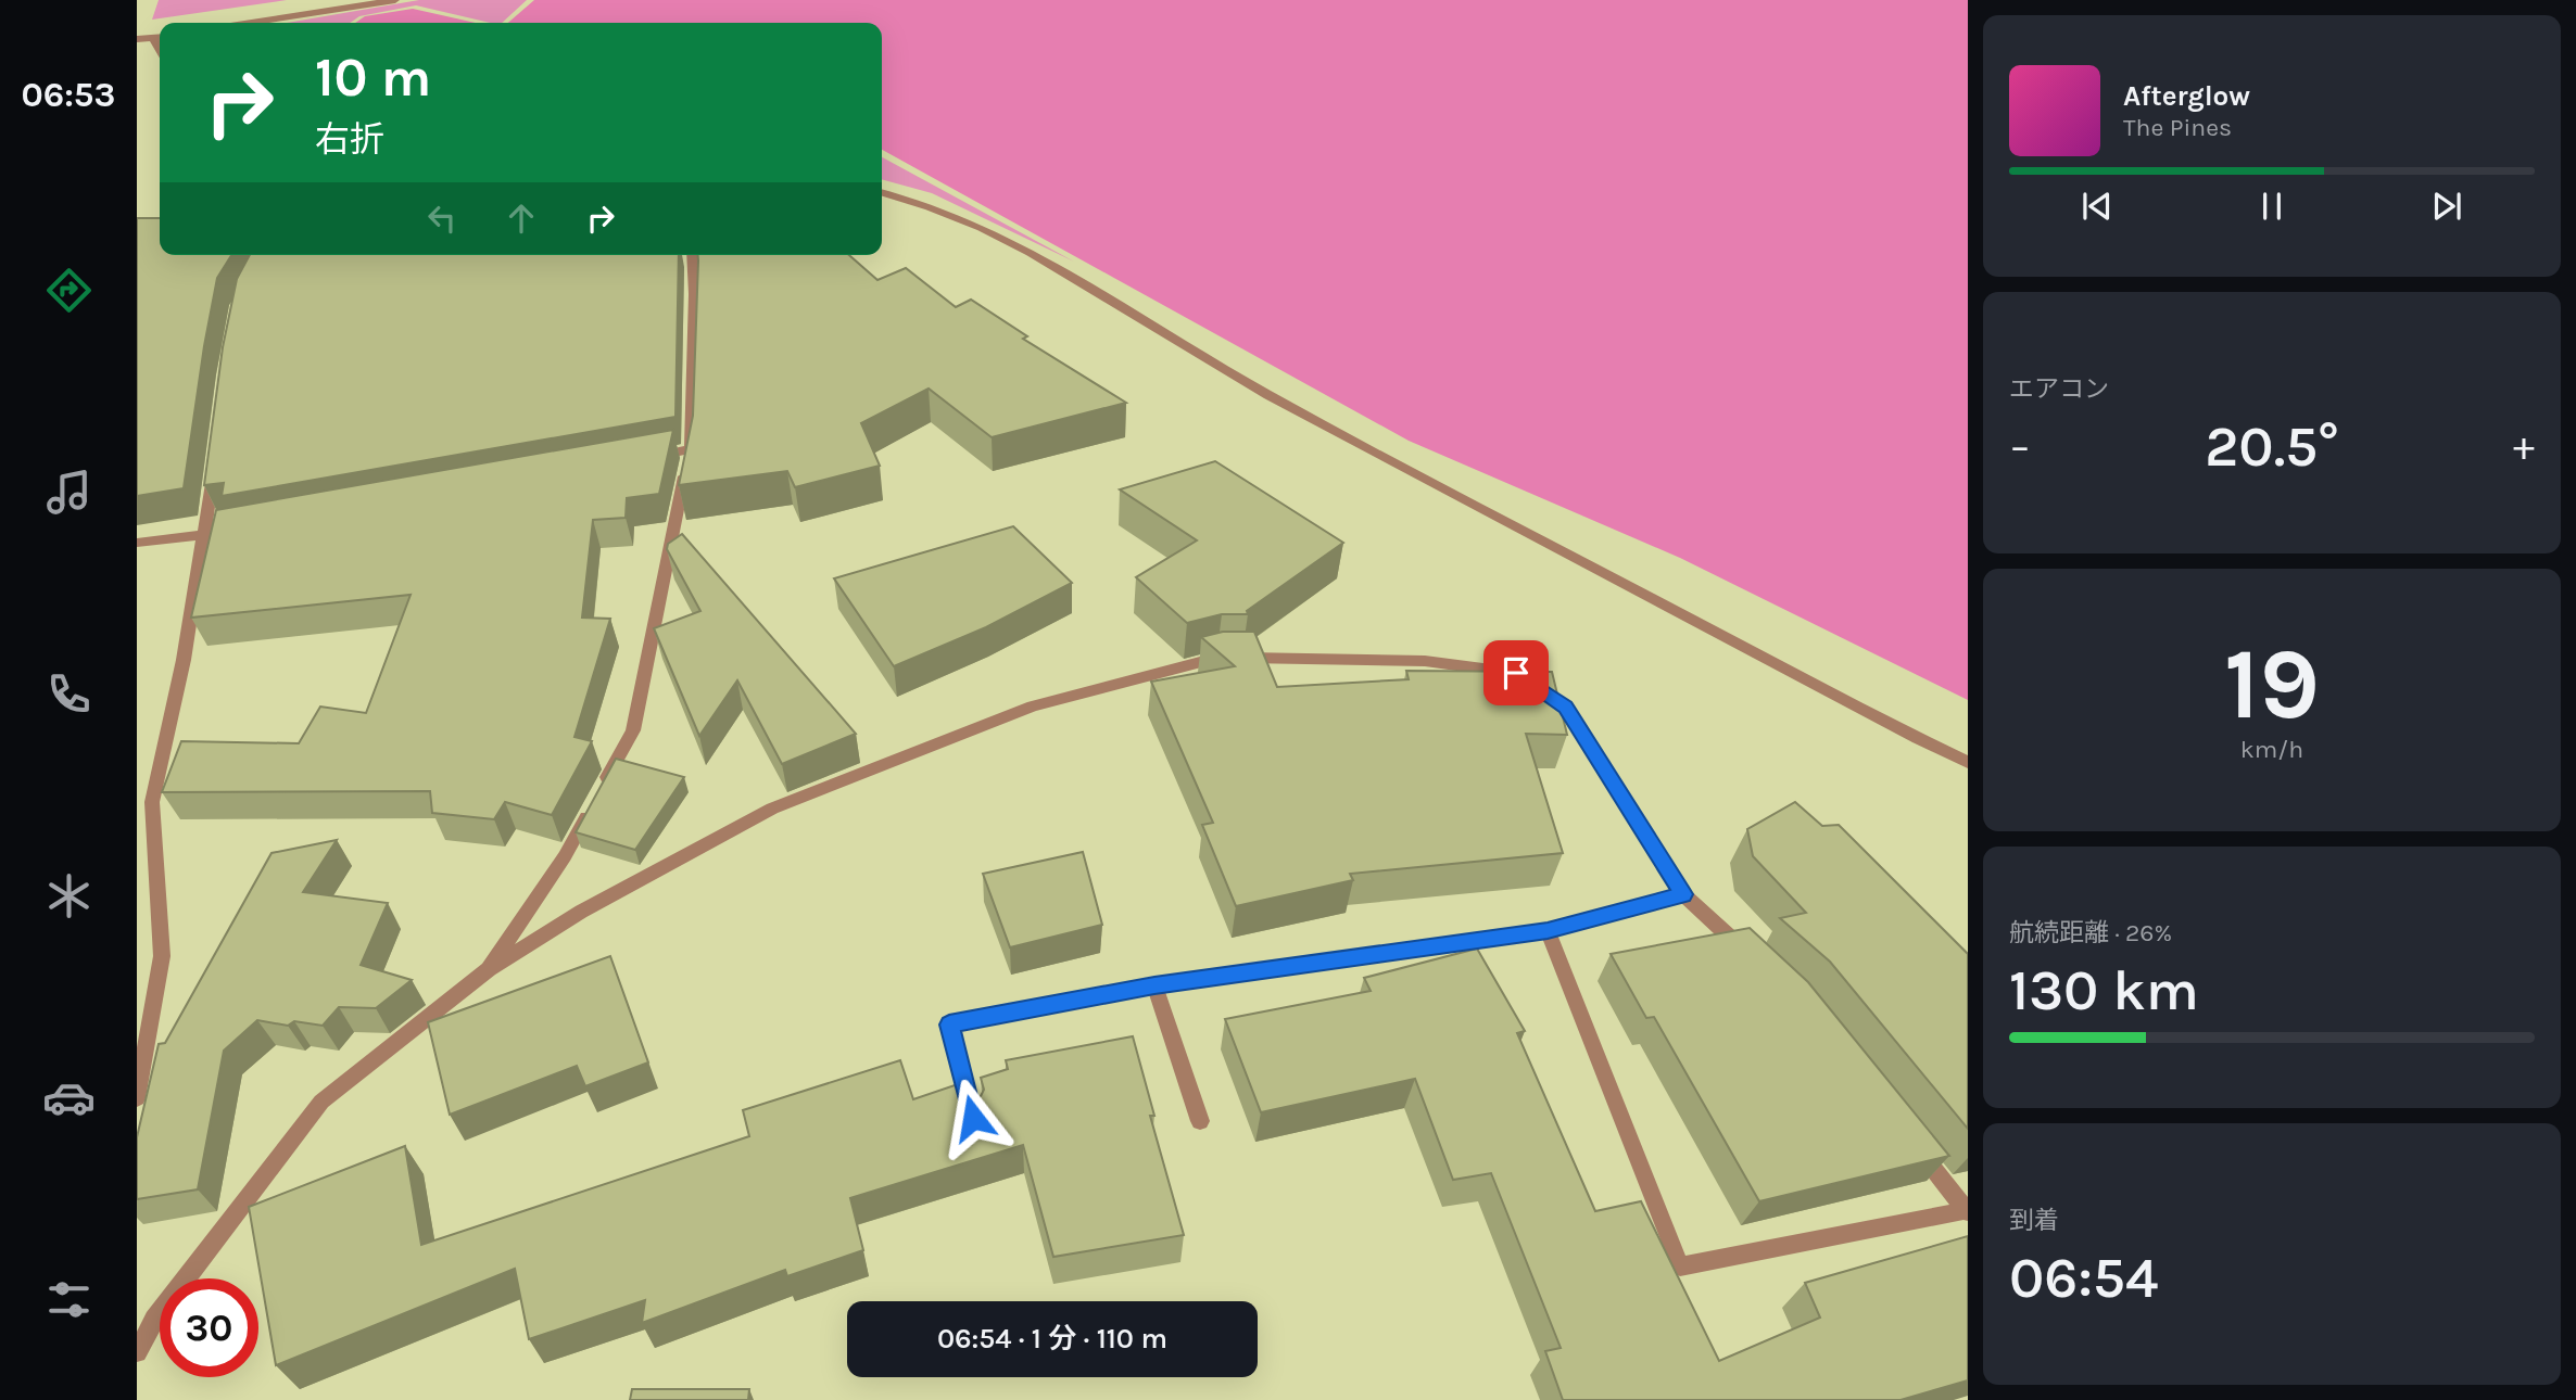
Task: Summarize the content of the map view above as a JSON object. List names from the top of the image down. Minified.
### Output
{"page":{"tabs":"06:53","turn":["10 m","右折"],"song":["Afterglow","The Pines"],"tile":["エアコン",["19","km/h"],["航続距離 · 26%","130 km"],["到着","06:54"]],"heat":["−","20.5°","+"],"limit":"30","trip":"06:54 · 1 分 · 110 m"}}
